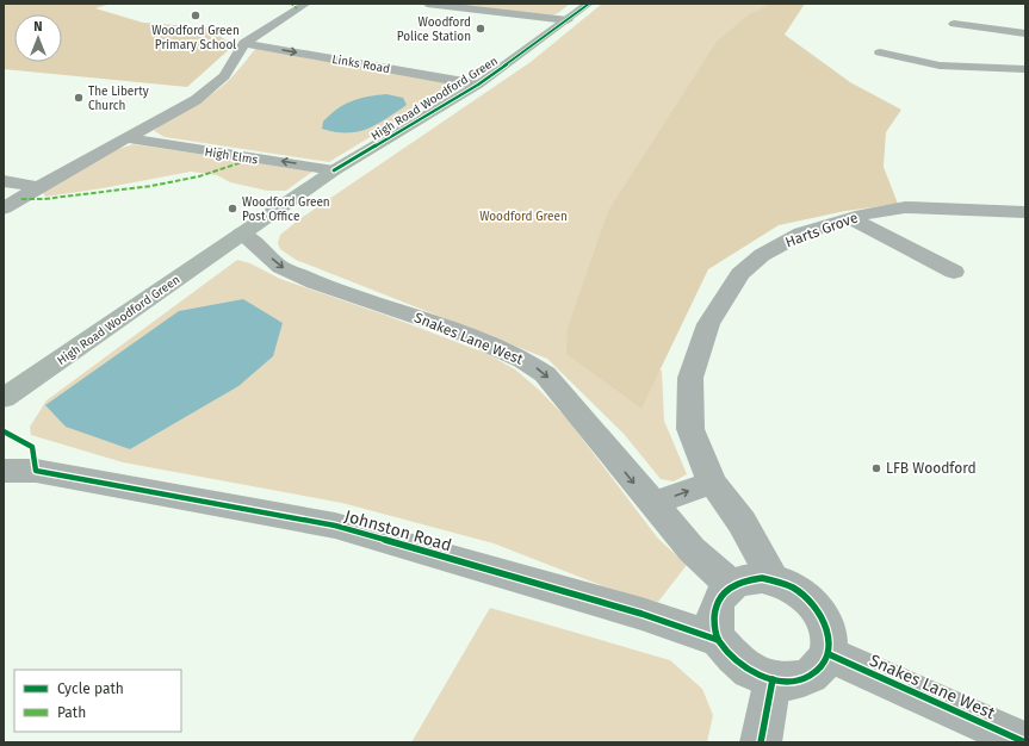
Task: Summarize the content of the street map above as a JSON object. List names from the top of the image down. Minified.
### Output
{"streets":{"main road":["High Road Woodford Green"],"street":["Links Road","High Elms","Harts Grove","Snakes Lane West","Johnston Road"]},"crossings":[["Links Road","High Road Woodford Green"],["High Road Woodford Green","High Elms"],["High Road Woodford Green","Snakes Lane West"],["Harts Grove","Snakes Lane West"],["Harts Grove","Johnston Road"],["Snakes Lane West","Johnston Road"]],"one_way":["Links Road","High Elms","Snakes Lane West"],"parks":["Woodford Green"],"places":["Woodford Green Primary School","Woodford Police Station","The Liberty Church","Woodford Green Post Office","LFB Woodford"],"legend":["Cycle path","Path"],"north":"top"}
